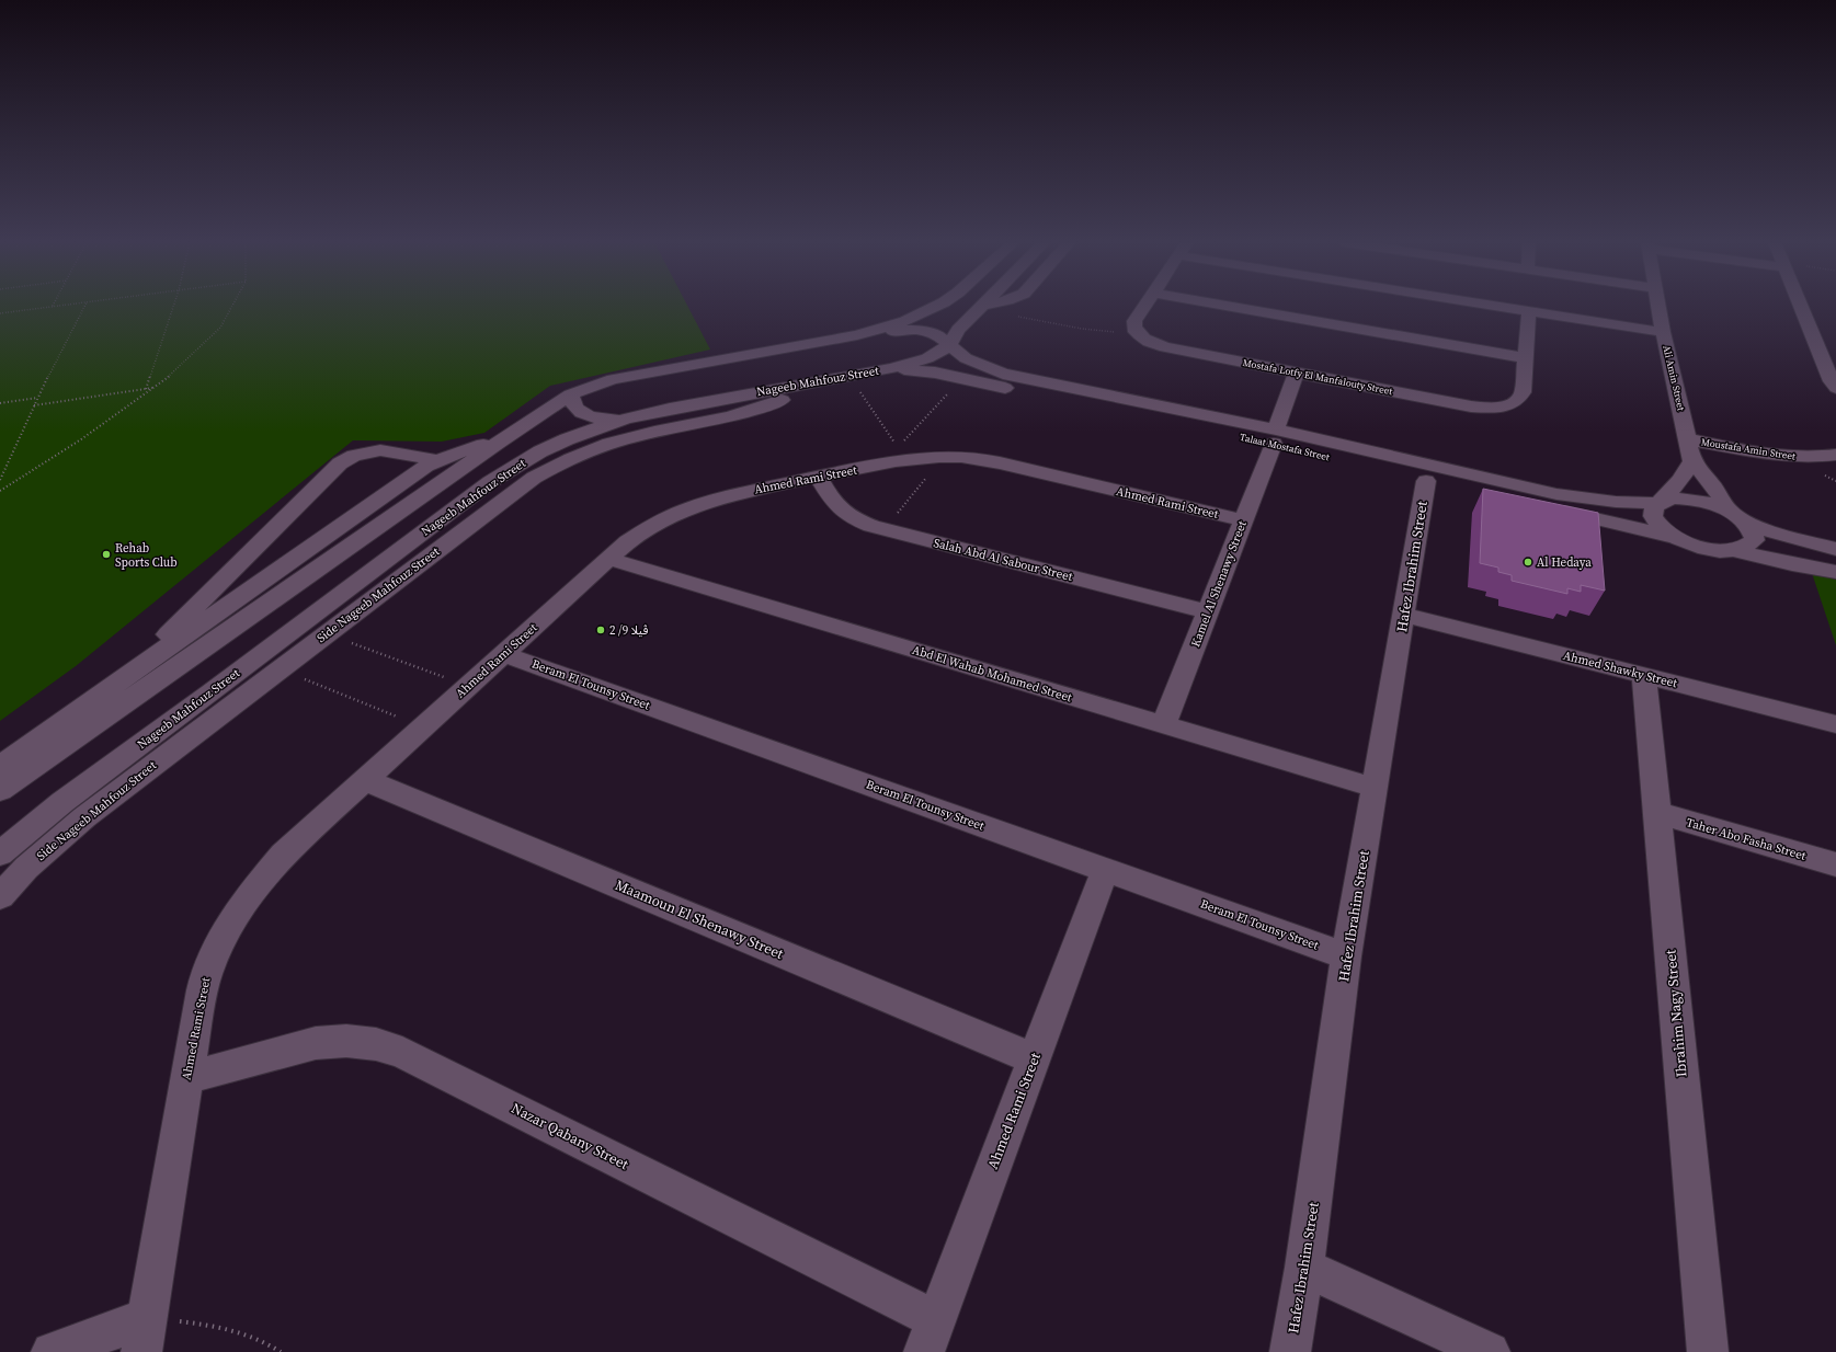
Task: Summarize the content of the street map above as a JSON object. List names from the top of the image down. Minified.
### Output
{"streets":{"street":["Mostafa Lotfy El Manfalouty Street","Ali Amin Street","Nageeb Mahfouz Street","Talaat Mostafa Street","Moustafa Amin Street","Ahmed Rami Street","Salah Abd Al Sabour Street","Hafez Ibrahim Street","Kamel Al Shenawy Street","Side Nageeb Mahfouz Street","Ahmed Shawky Street","Abd El Wahab Mohamed Street","Beram El Tounsy Street","Taher Abo Fasha Street","Maamoun El Shenawy Street","Ibrahim Nagy Street","Nazar Qabany Street"]},"crossings":[["Mostafa Lotfy El Manfalouty Street","Kamel Al Shenawy Street"],["Ali Amin Street","Talaat Mostafa Street"],["Ali Amin Street","Moustafa Amin Street"],["Nageeb Mahfouz Street","Talaat Mostafa Street"],["Nageeb Mahfouz Street","Side Nageeb Mahfouz Street"],["Talaat Mostafa Street","Hafez Ibrahim Street"],["Talaat Mostafa Street","Kamel Al Shenawy Street"],["Ahmed Rami Street","Salah Abd Al Sabour Street"],["Ahmed Rami Street","Kamel Al Shenawy Street"],["Ahmed Rami Street","Abd El Wahab Mohamed Street"],["Ahmed Rami Street","Beram El Tounsy Street"],["Ahmed Rami Street","Maamoun El Shenawy Street"],["Ahmed Rami Street","Nazar Qabany Street"],["Salah Abd Al Sabour Street","Kamel Al Shenawy Street"],["Hafez Ibrahim Street","Ahmed Shawky Street"],["Hafez Ibrahim Street","Abd El Wahab Mohamed Street"],["Hafez Ibrahim Street","Beram El Tounsy Street"],["Kamel Al Shenawy Street","Abd El Wahab Mohamed Street"],["Ahmed Shawky Street","Ibrahim Nagy Street"],["Taher Abo Fasha Street","Ibrahim Nagy Street"]],"places":["Rehab Sports Club","Al Hedaya","ڤيلا 9/ 2"]}
